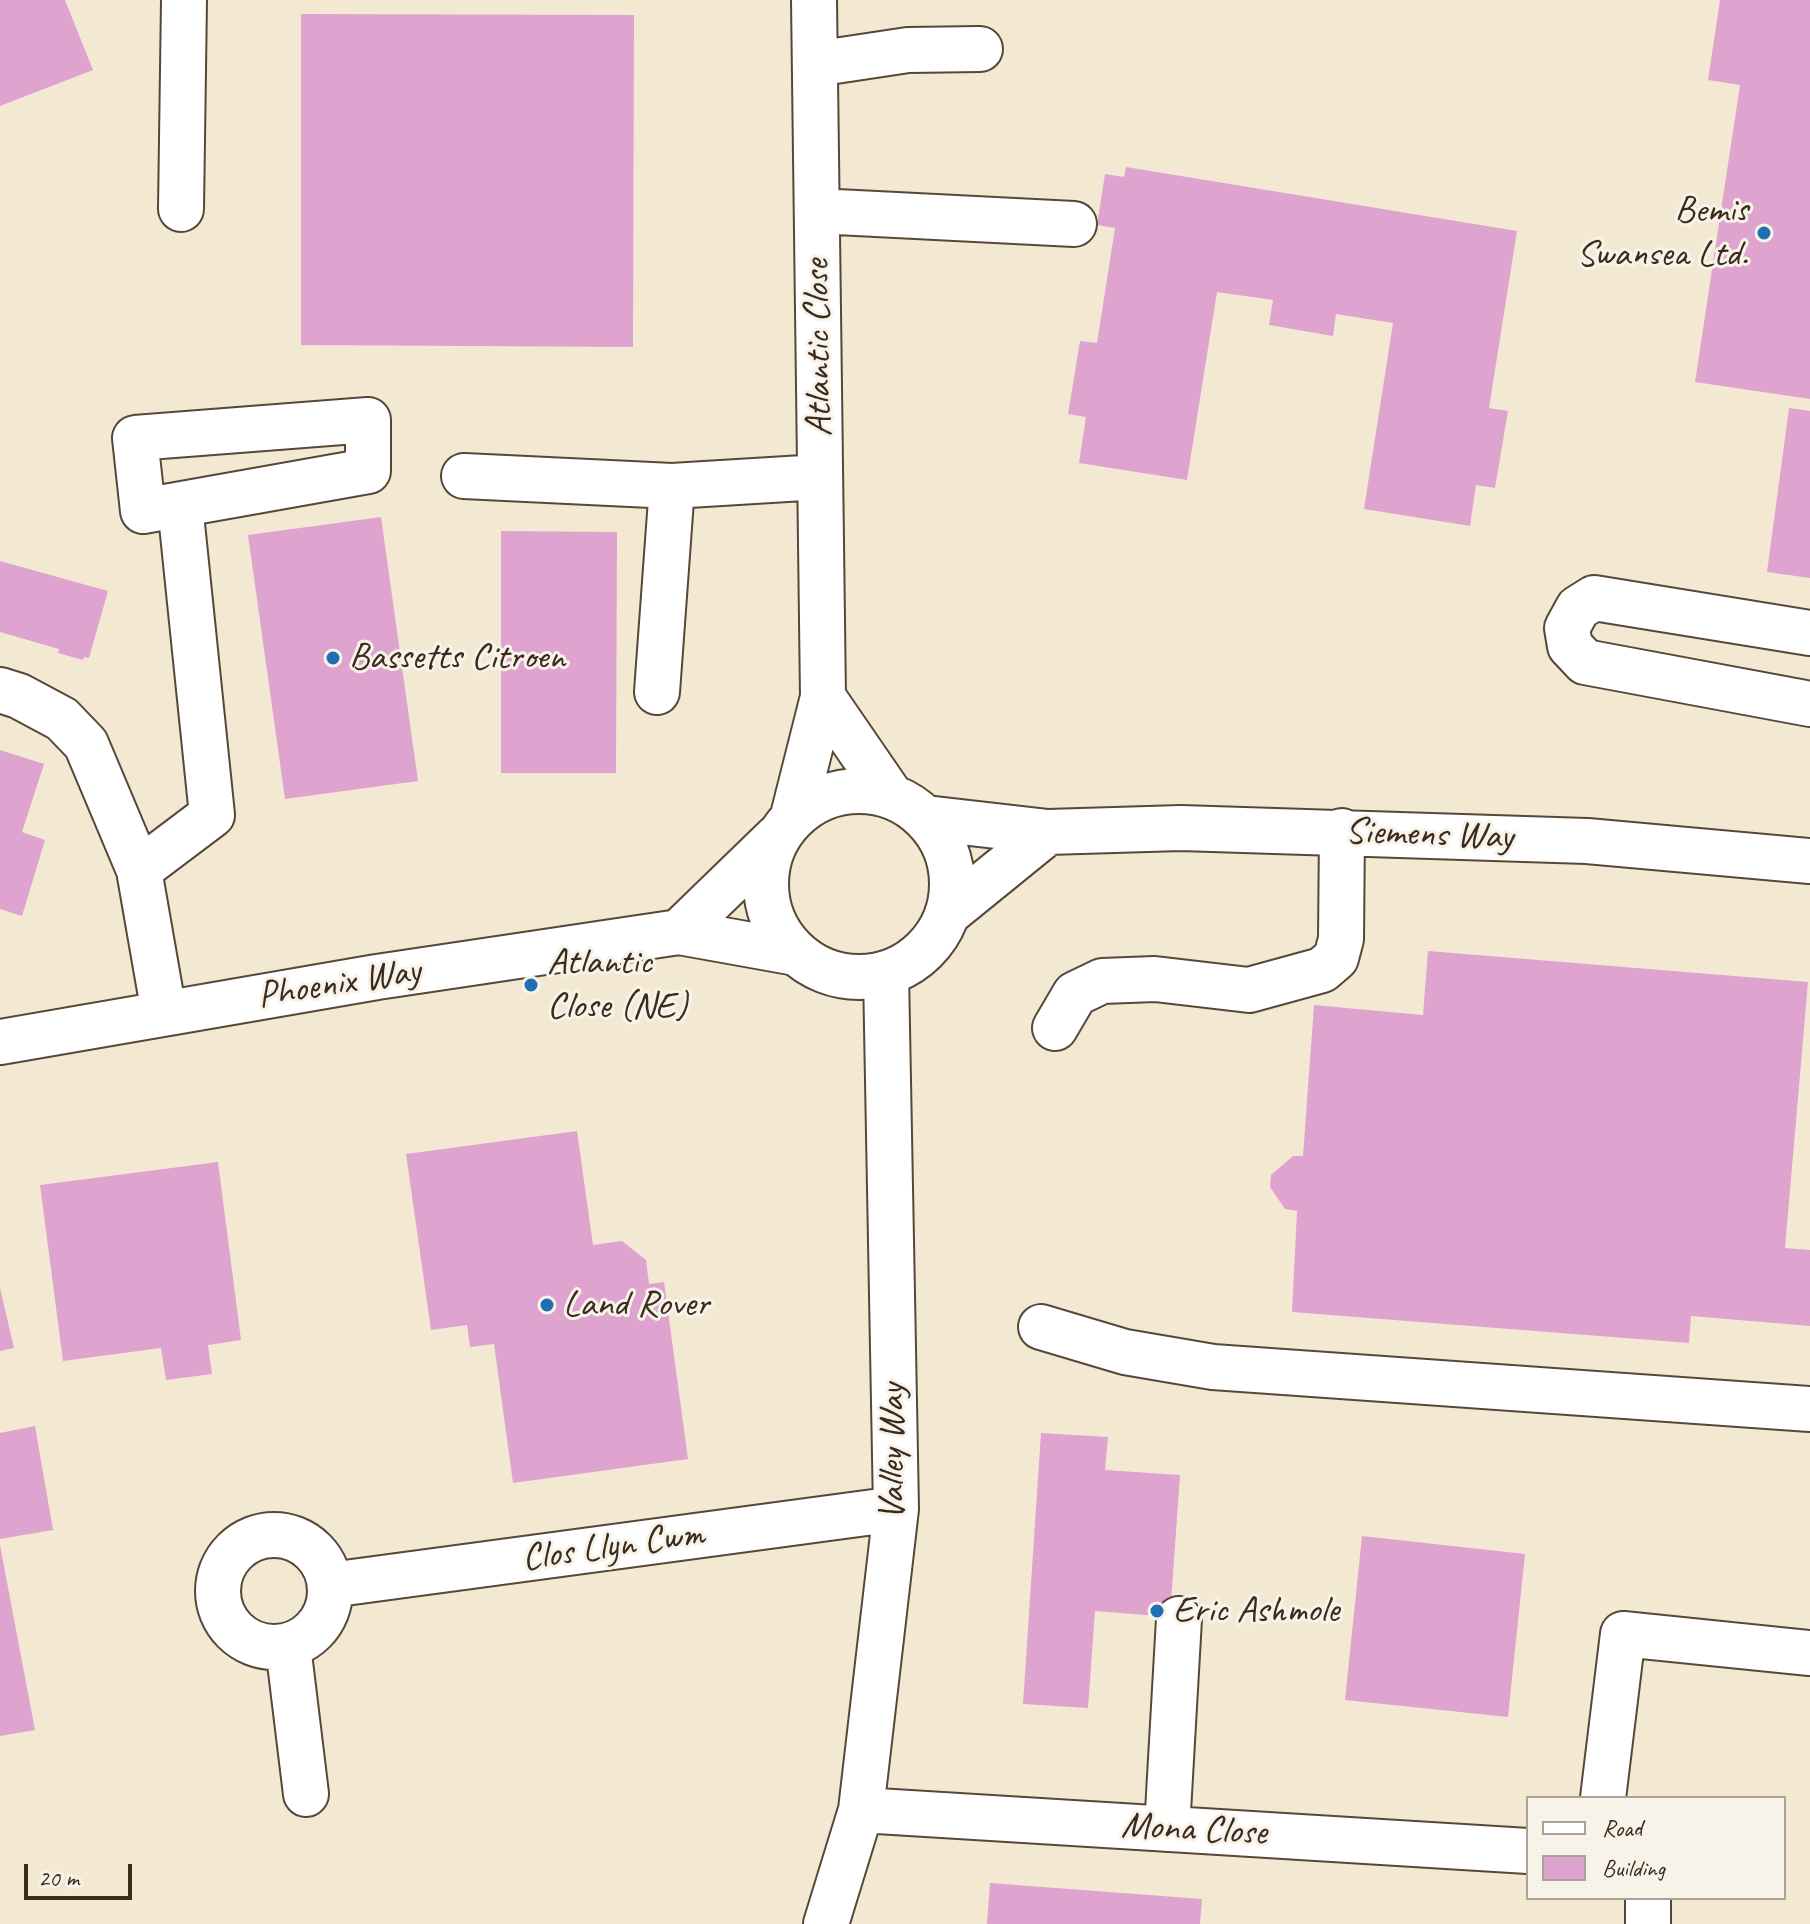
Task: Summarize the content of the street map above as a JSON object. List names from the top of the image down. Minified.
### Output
{"streets":{"street":["Atlantic Close","Siemens Way","Phoenix Way","Valley Way","Clos Llyn Cwm","Mona Close"]},"crossings":[["Atlantic Close","Siemens Way"],["Atlantic Close","Phoenix Way"],["Atlantic Close","Valley Way"],["Siemens Way","Phoenix Way"],["Siemens Way","Valley Way"],["Phoenix Way","Valley Way"],["Valley Way","Clos Llyn Cwm"],["Valley Way","Mona Close"]],"places":["Bemis Swansea Ltd.","Bassetts Citroen","Atlantic Close (NE)","Land Rover","Eric Ashmole"],"legend":["Road","Building"],"scale_bar":"20 m"}
